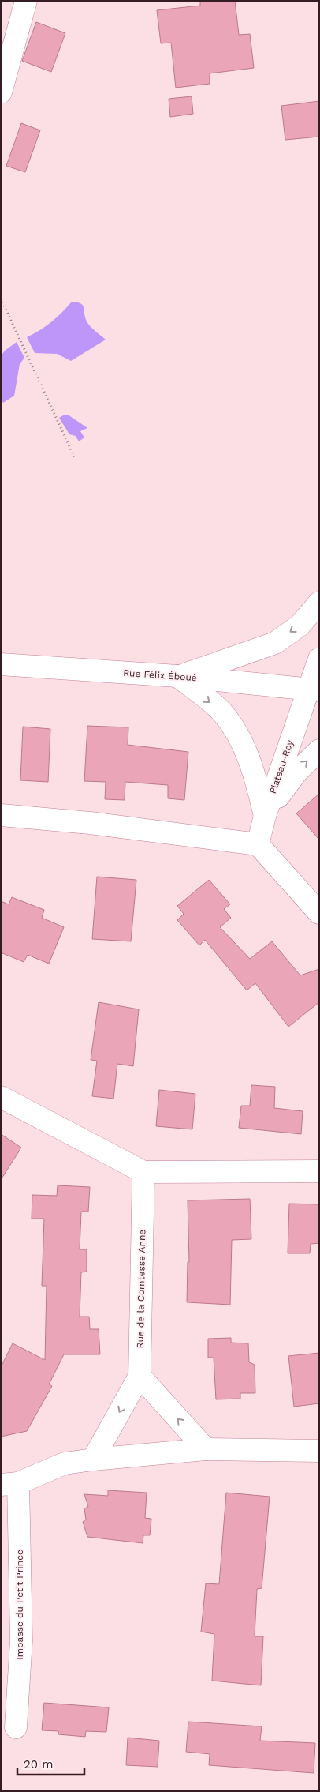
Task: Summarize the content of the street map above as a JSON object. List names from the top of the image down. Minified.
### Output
{"streets":{"street":["Rue Félix Éboué","Plateau-Roy","Rue de la Comtesse Anne","Impasse du Petit Prince"]},"crossings":[["Rue Félix Éboué","Plateau-Roy"]],"scale_bar":"20 m"}
